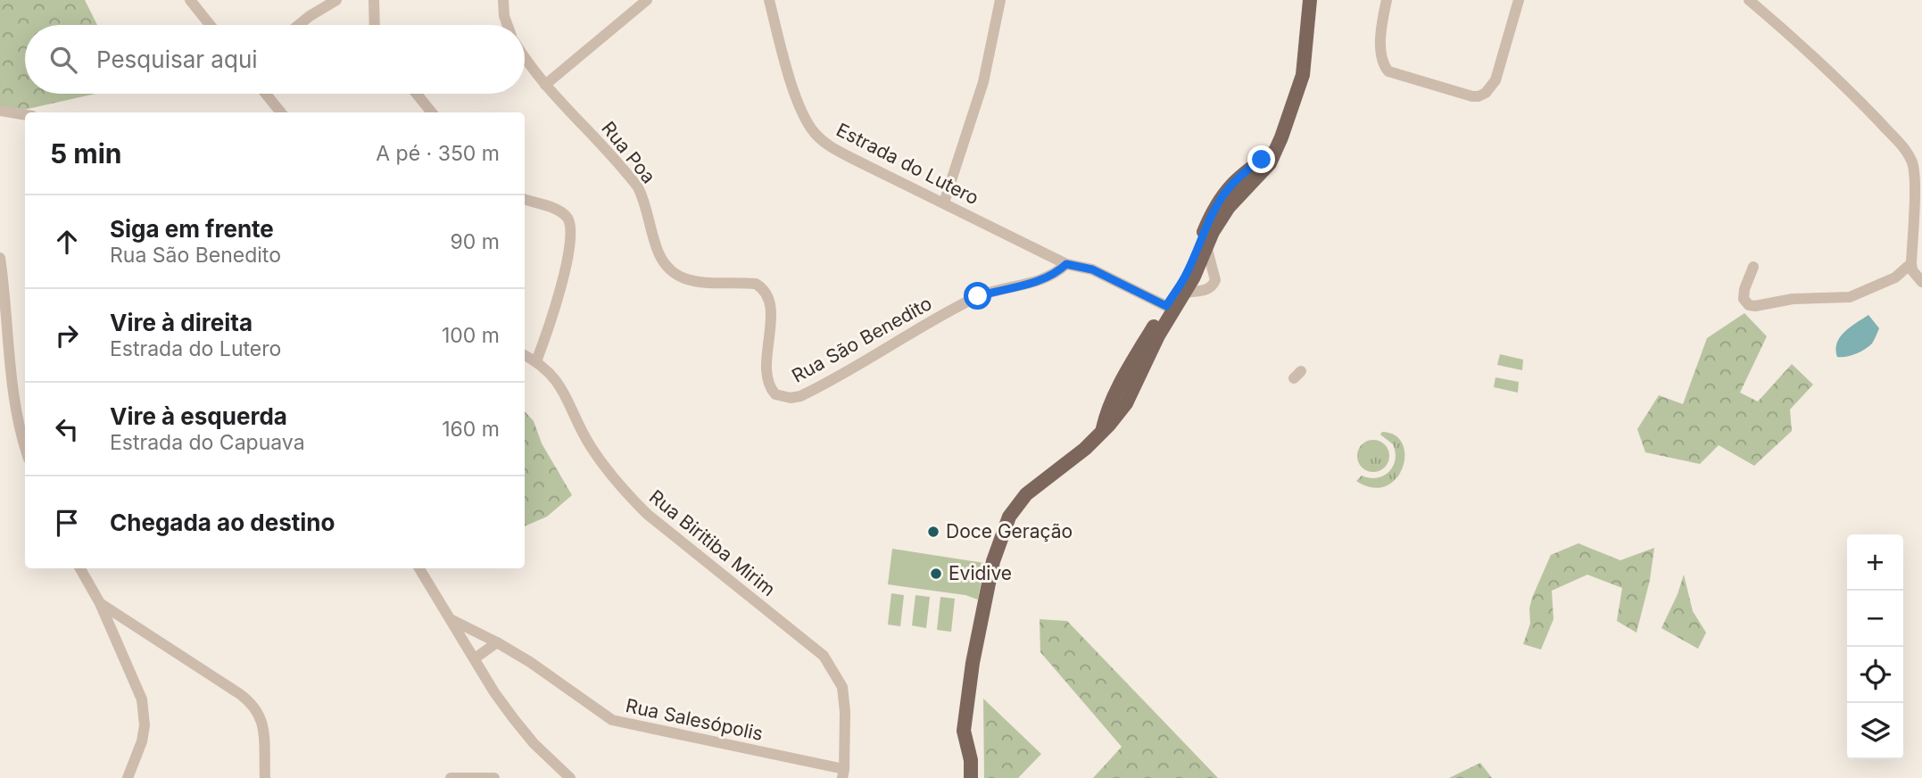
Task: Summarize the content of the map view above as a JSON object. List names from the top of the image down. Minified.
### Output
{"streets":{"street":["Rua Poa","Estrada do Lutero","Rua São Benedito","Rua Biritiba Mirim","Rua Salesópolis"]},"crossings":[["Rua Poa","Rua São Benedito"],["Estrada do Lutero","Rua São Benedito"],["Rua Biritiba Mirim","Rua Salesópolis"]],"places":["Doce Geração","Evidive"],"page":{"search":"Pesquisar aqui","heading":["5 min","A pé · 350 m"],"list":[["Siga em frente","Rua São Benedito","90 m"],["Vire à direita","Estrada do Lutero","100 m"],["Vire à esquerda","Estrada do Capuava","160 m"],"Chegada ao destino"],"map_buttons":["+","−"]}}
